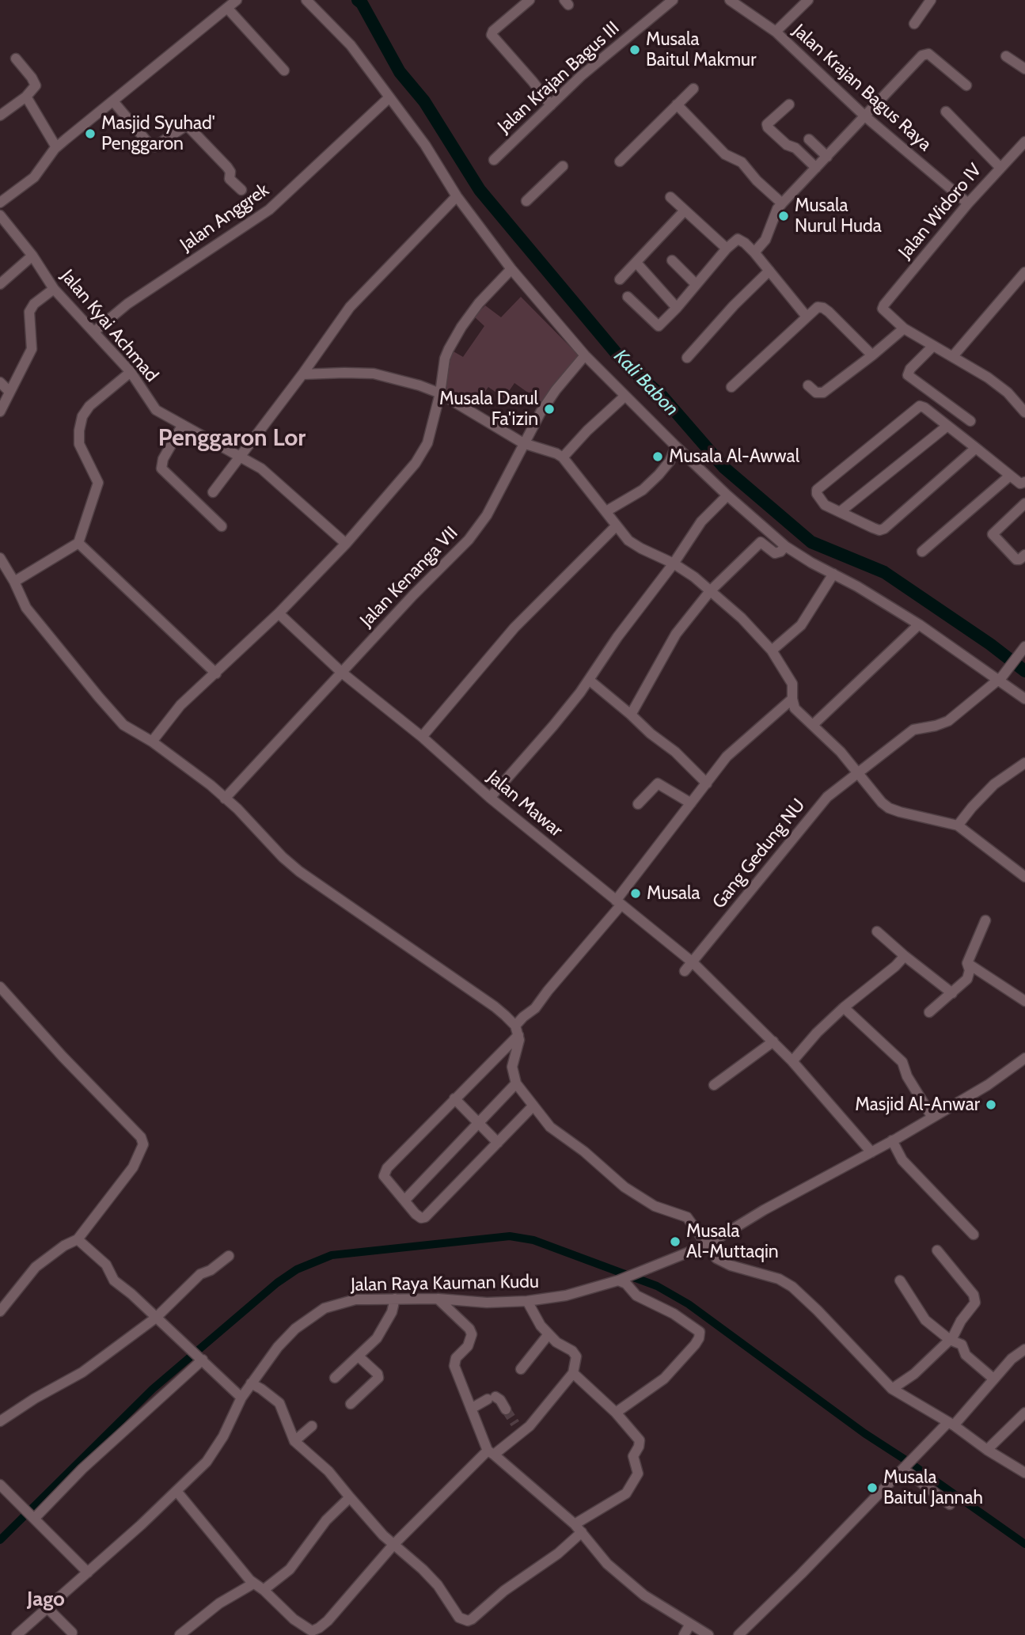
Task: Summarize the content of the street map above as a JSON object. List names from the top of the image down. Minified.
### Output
{"streets":{"street":["Jalan Krajan Bagus III","Jalan Krajan Bagus Raya","Jalan Widoro IV","Jalan Anggrek","Jalan Kyai Achmad","Jalan Kenanga VII","Jalan Mawar","Gang Gedung NU","Jalan Raya Kauman Kudu"]},"crossings":[["Jalan Krajan Bagus Raya","Jalan Widoro IV"],["Jalan Anggrek","Jalan Kyai Achmad"],["Jalan Kenanga VII","Jalan Mawar"],["Jalan Mawar","Gang Gedung NU"]],"districts":["Penggaron Lor","Jago"],"water":["Kali Babon"],"places":["Musala Baitul Makmur","Masjid Syuhad' Penggaron","Musala Nurul Huda","Musala Darul Fa'izin","Musala Al-Awwal","Musala","Masjid Al-Anwar","Musala Al-Muttaqin","Musala Baitul Jannah"]}
